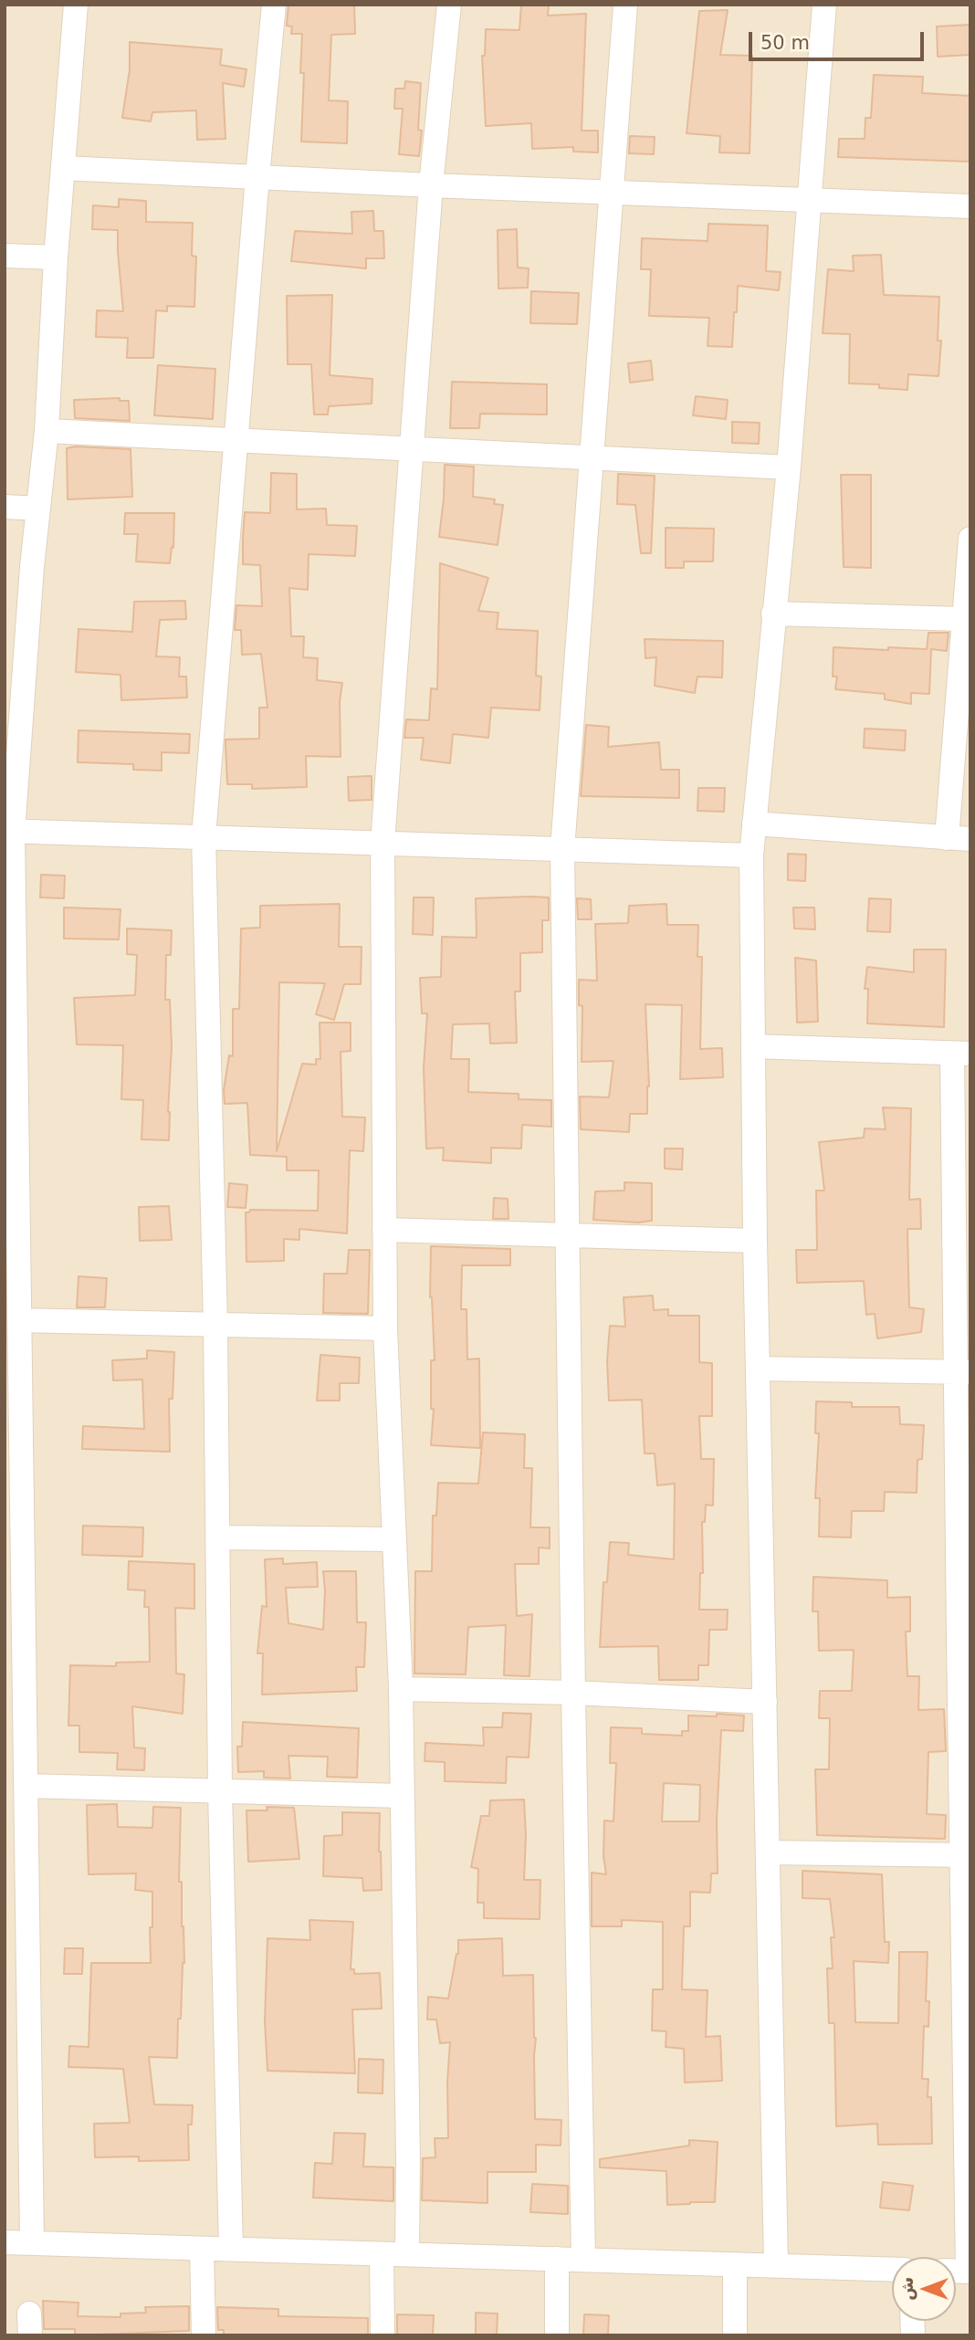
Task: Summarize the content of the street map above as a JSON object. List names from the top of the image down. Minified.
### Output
{"scale_bar":"50 m","north":"left"}
